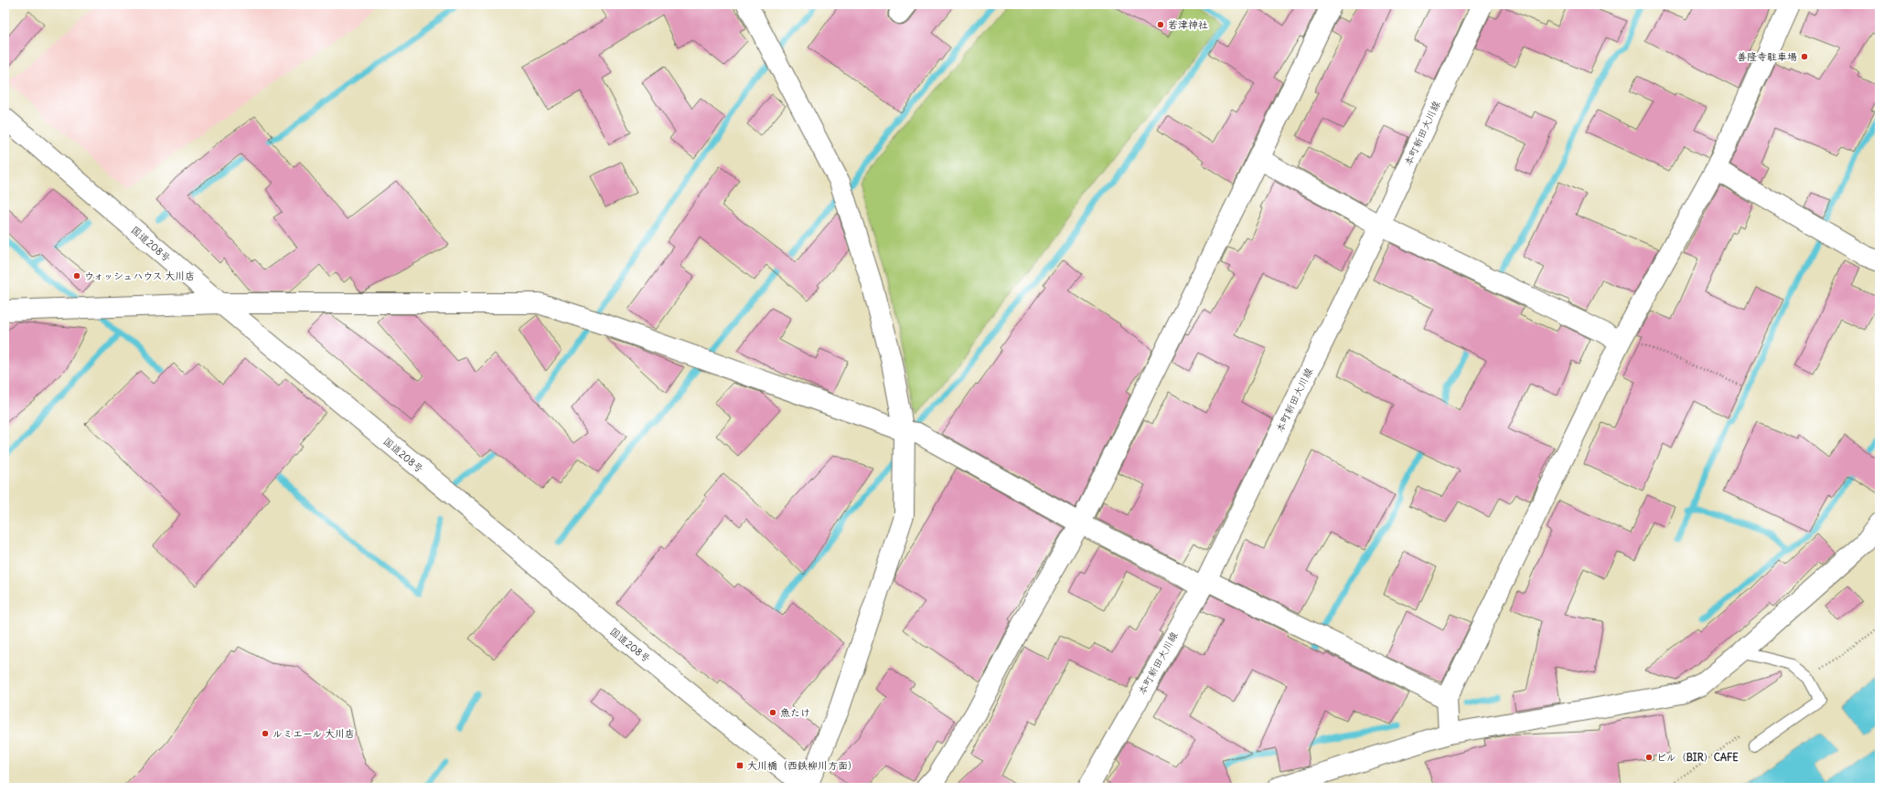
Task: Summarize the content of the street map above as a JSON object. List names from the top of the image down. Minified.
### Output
{"streets":{"main road":["本町新田大川線","国道208号"]},"places":{"other":["若津神社","善隆寺駐車場","ウォッシュハウス 大川店","魚たけ","ルミエール 大川店","ビル（BIR）CAFE"],"transit":["大川橋（西鉄柳川方面）"]}}
